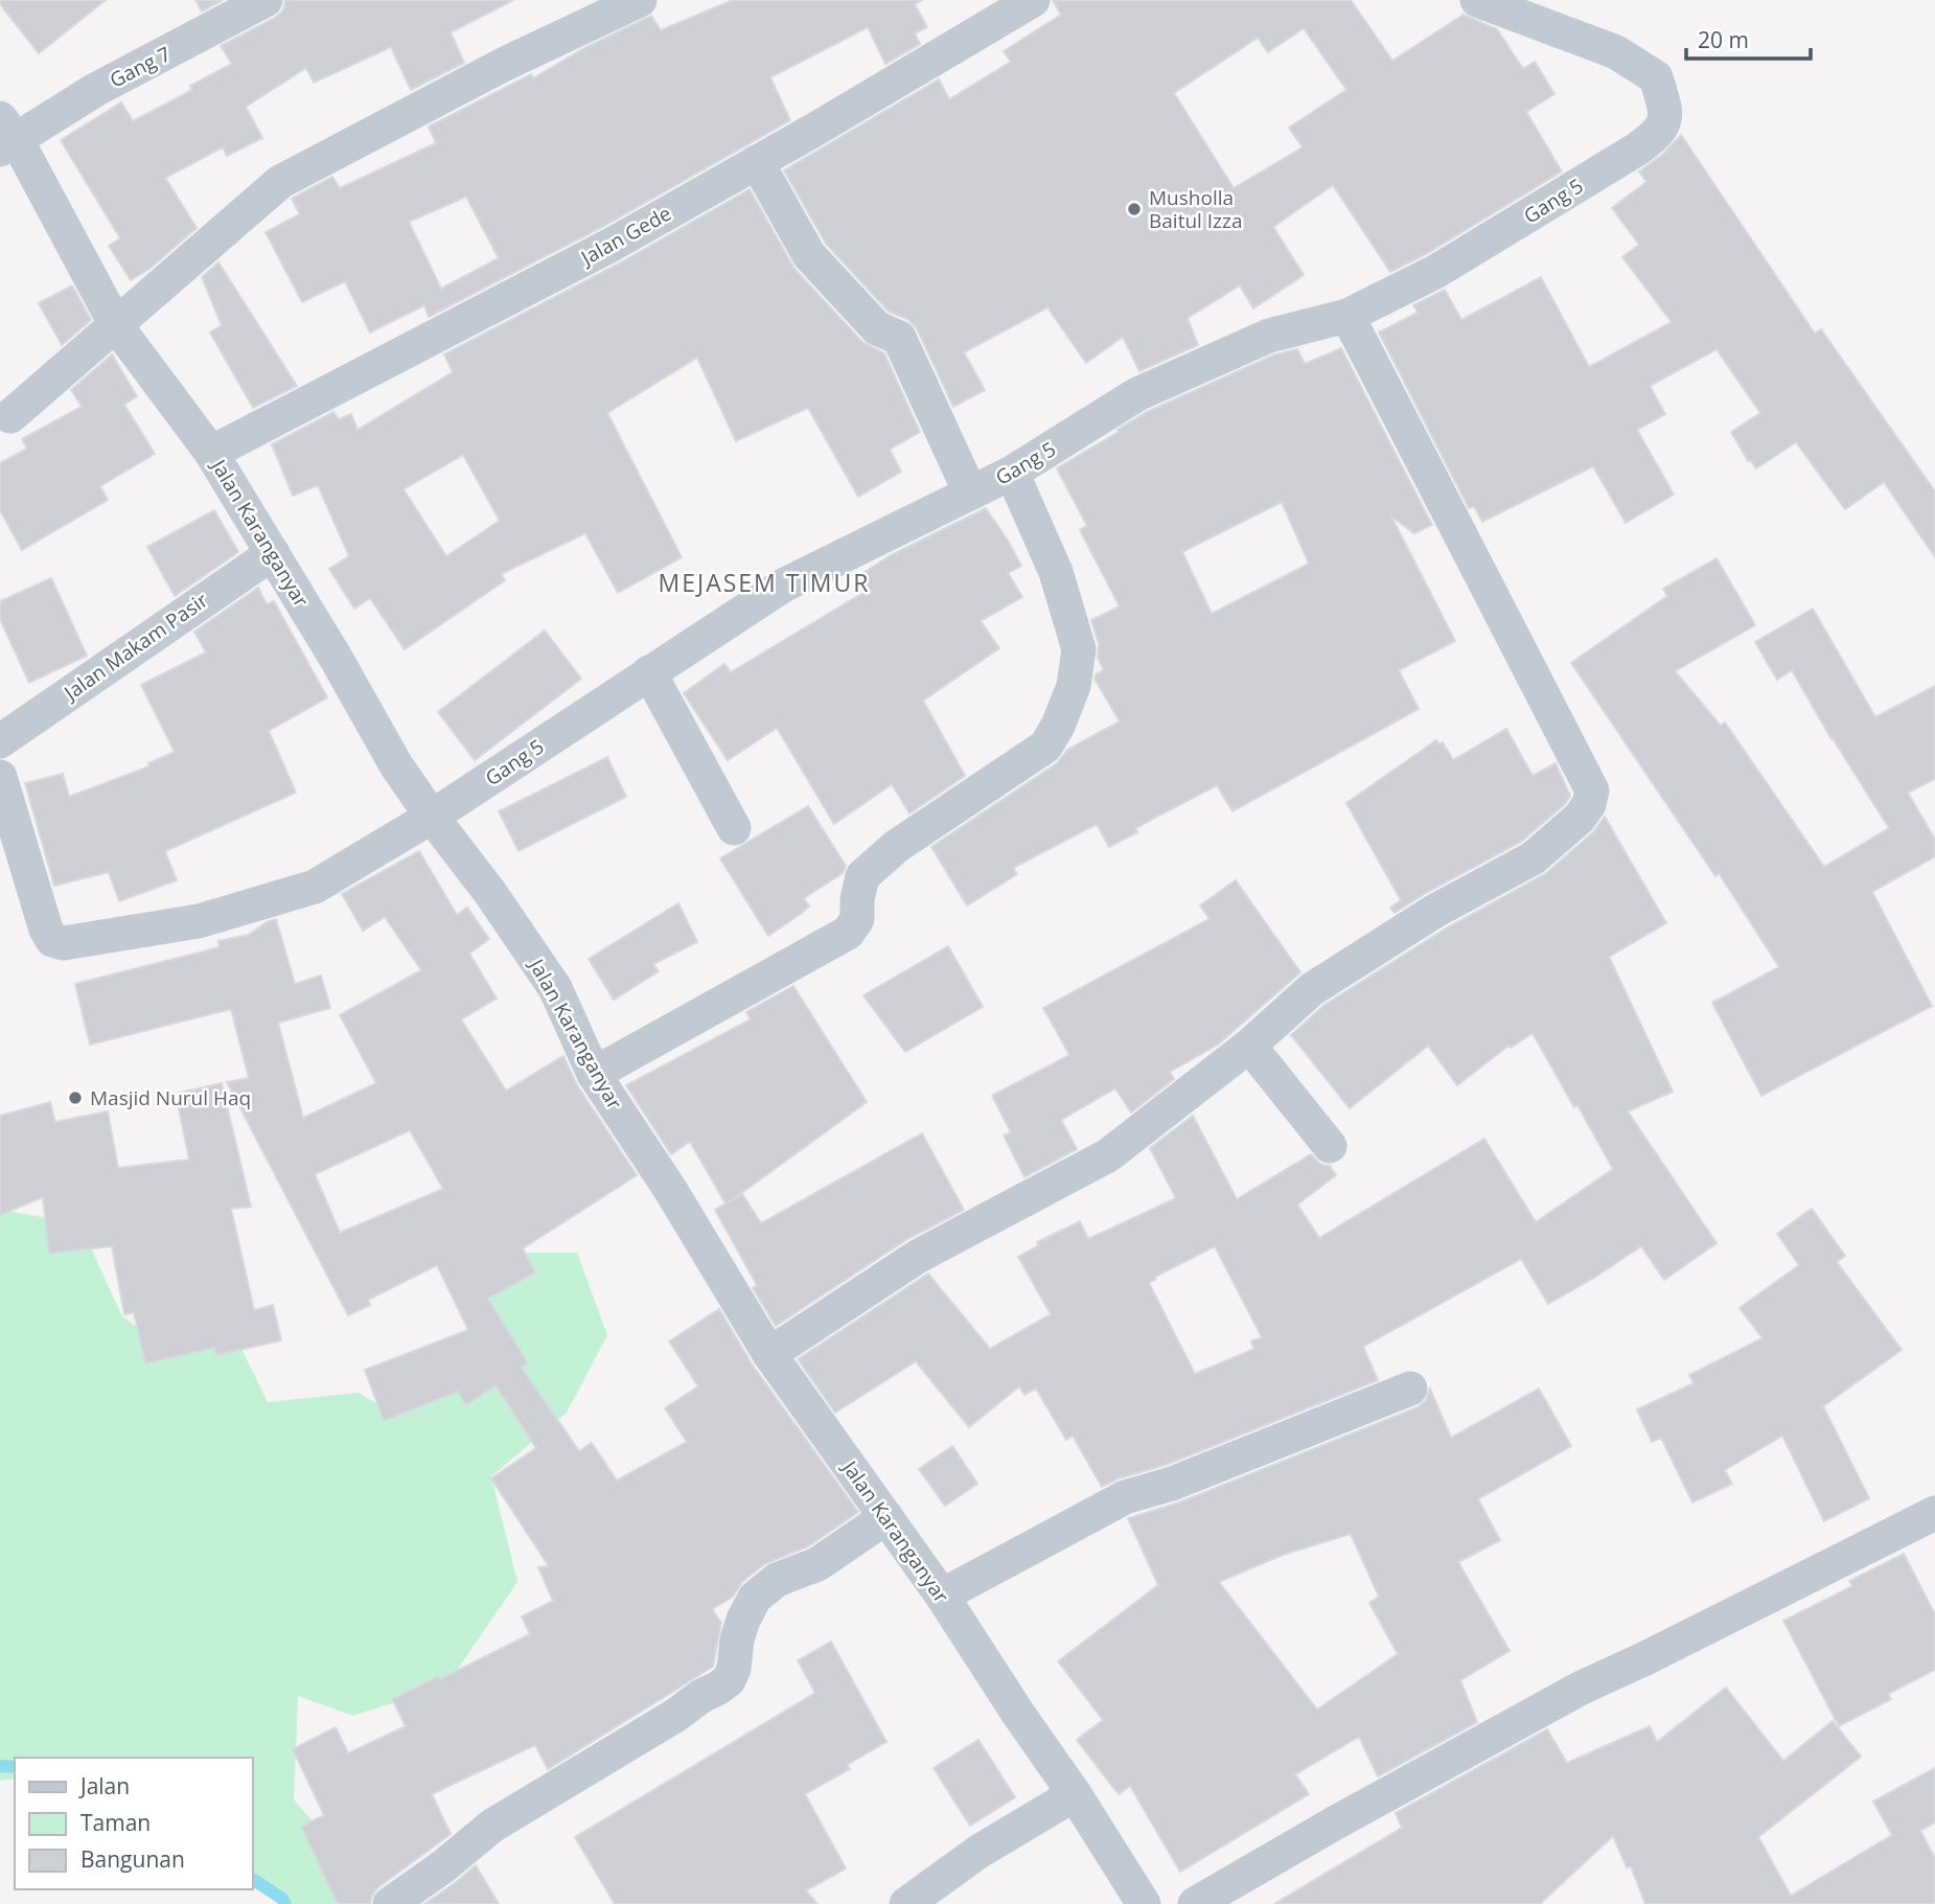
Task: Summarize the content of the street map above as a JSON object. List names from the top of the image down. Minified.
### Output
{"streets":{"street":["Gang 7","Gang 5","Jalan Gede","Jalan Karanganyar","Jalan Makam Pasir"]},"crossings":[["Gang 7","Jalan Karanganyar"],["Gang 5","Jalan Karanganyar"],["Jalan Gede","Jalan Karanganyar"],["Jalan Karanganyar","Jalan Makam Pasir"]],"districts":["MEJASEM TIMUR"],"places":["Musholla Baitul Izza","Masjid Nurul Haq"],"legend":["Jalan","Taman","Bangunan"],"scale_bar":"20 m"}
